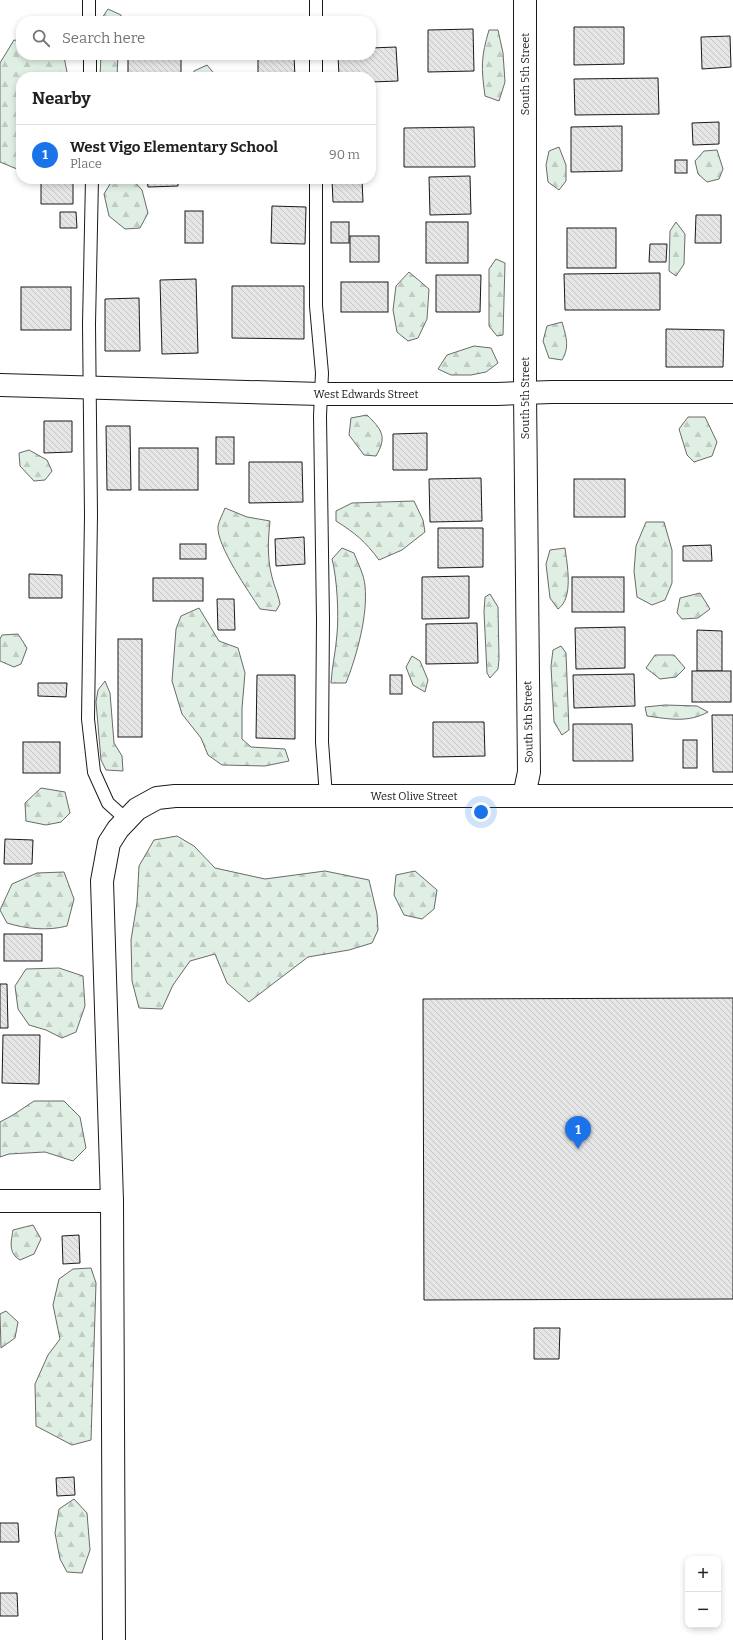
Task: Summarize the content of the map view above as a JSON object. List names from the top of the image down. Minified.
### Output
{"streets":{"street":["South 5th Street","West Edwards Street","West Olive Street"]},"crossings":[["South 5th Street","West Edwards Street"],["South 5th Street","West Olive Street"]],"page":{"search":"Search here","heading":"Nearby","list":[{"mark":"1","name":"West Vigo Elementary School","note":"Place","value":"90 m"}],"pins":"1","map_buttons":["+","−"]}}
